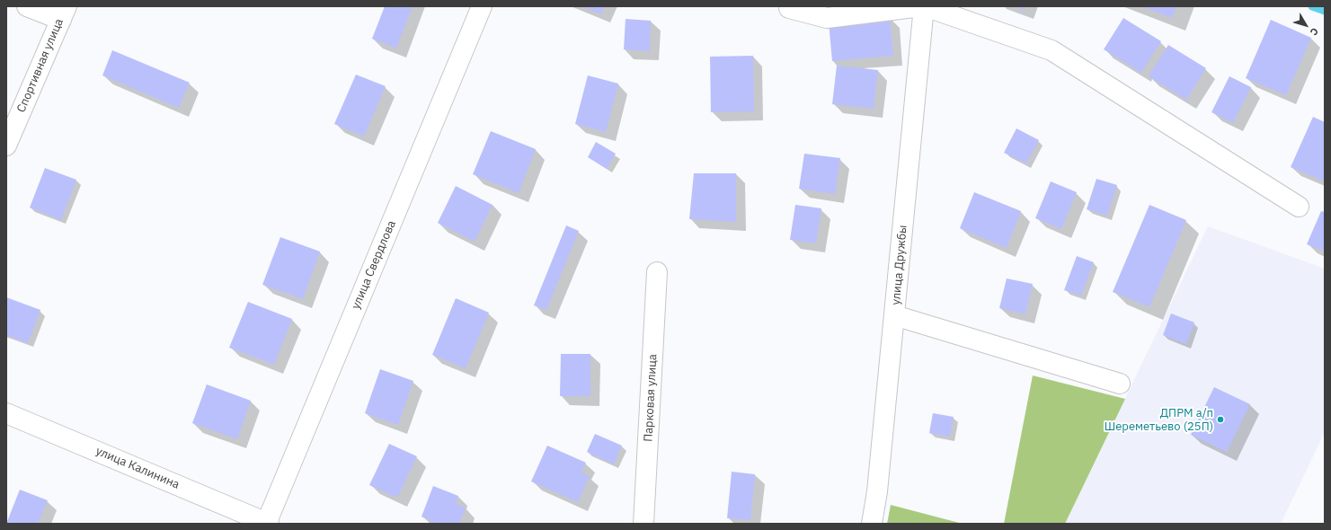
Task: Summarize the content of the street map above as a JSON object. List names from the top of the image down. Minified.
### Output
{"streets":{"street":["Спортивная улица","улица Свердлова","улица Дружбы","Парковая улица","улица Калинина"]},"crossings":[["улица Свердлова","улица Калинина"]],"places":["ДПРМ а/п Шереметьево (25П)"],"north":"bottom right"}
